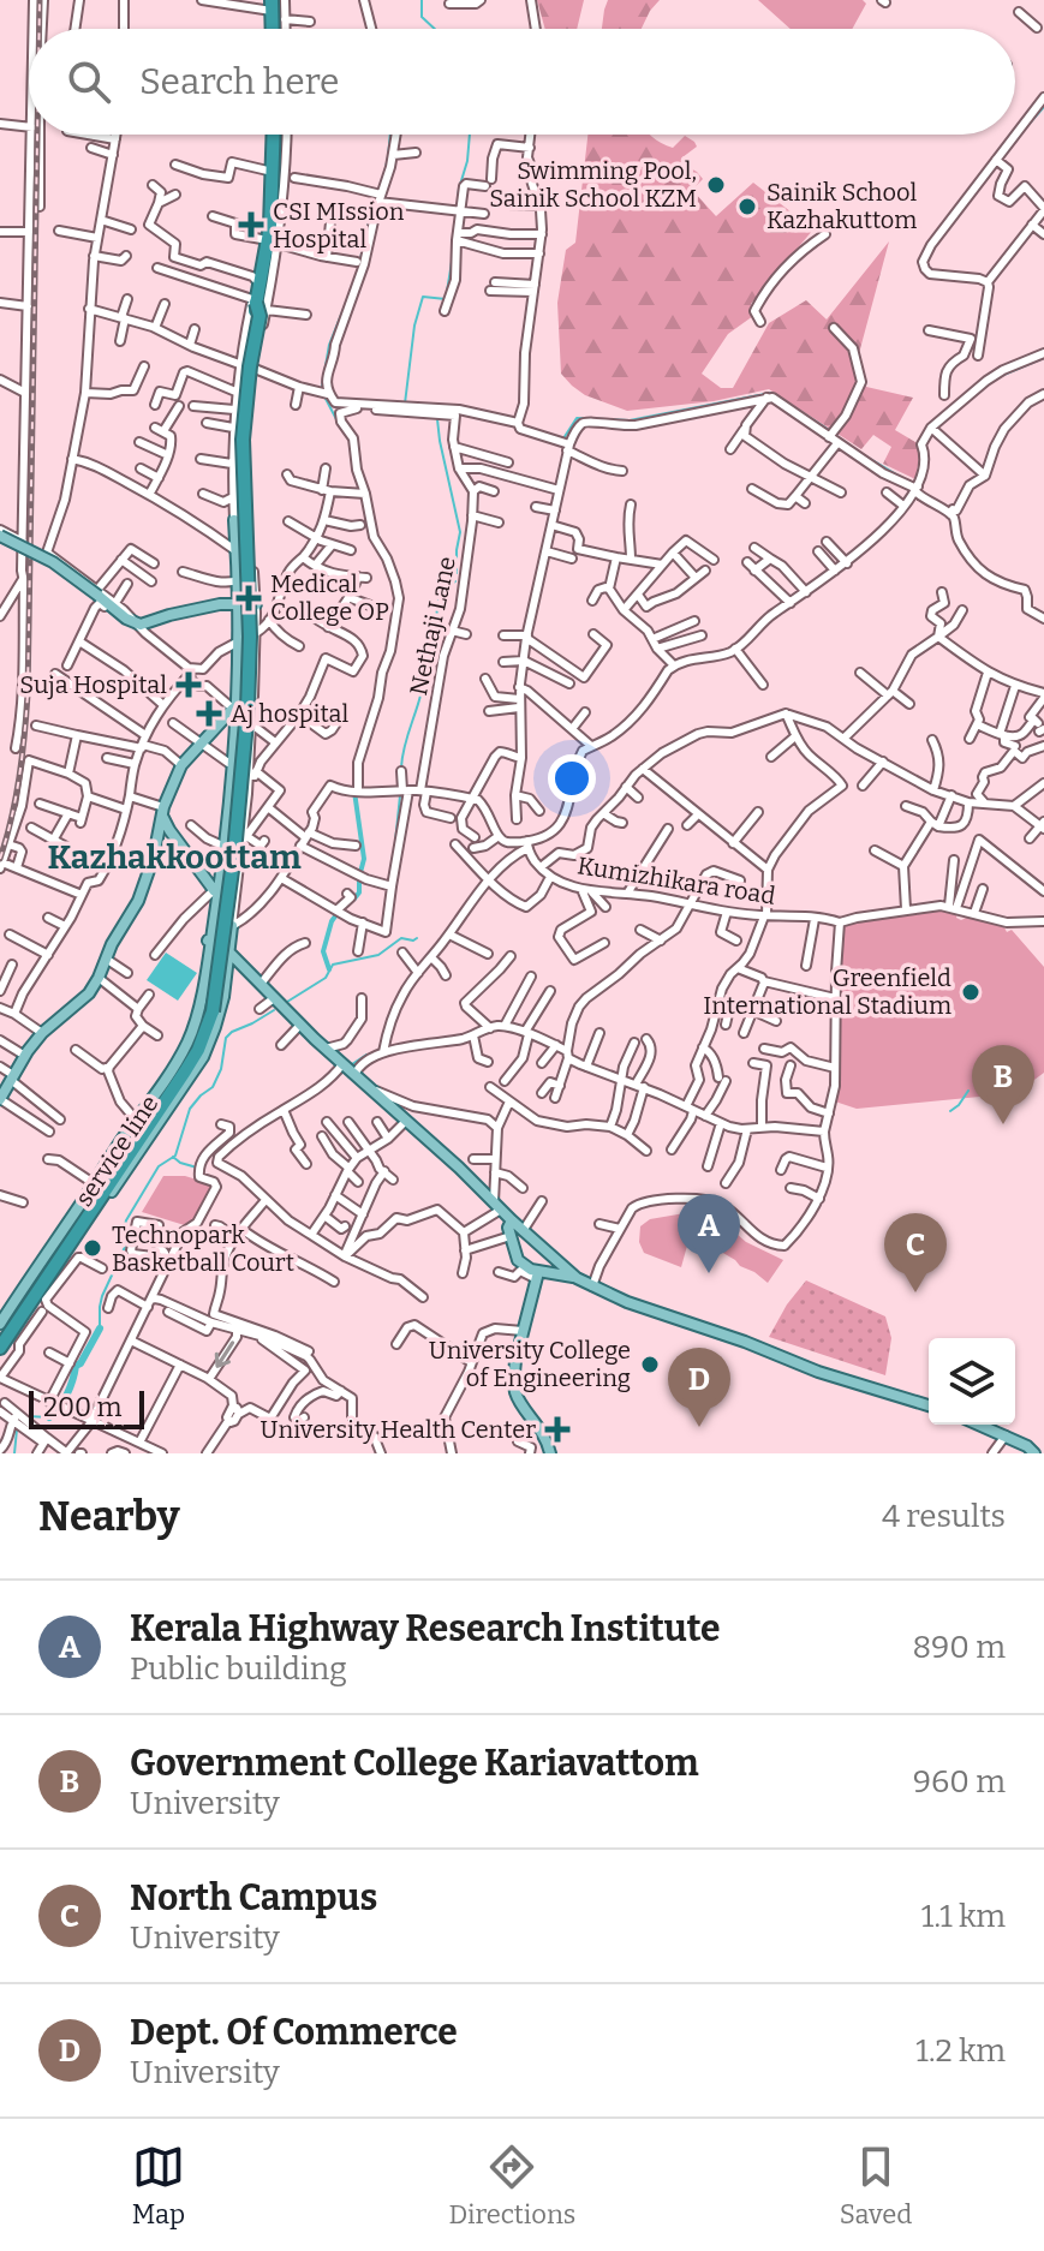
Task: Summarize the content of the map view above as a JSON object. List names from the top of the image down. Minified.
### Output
{"streets":{"main road":["service line"],"street":["Nethaji Lane","Kumizhikara road"]},"districts":["Kazhakkoottam"],"places":{"other":["Swimming Pool, Sainik School KZM","Sainik School Kazhakuttom","Greenfield International Stadium","Technopark Basketball Court","University College of Engineering"],"health":["CSI MIssion Hospital","Medical College OP","Suja Hospital","Aj hospital","University Health Center"]},"scale_bar":"200 m","page":{"search":"Search here","pins":["B","A","C","D"],"scale":"200 m","heading":["Nearby","4 results"],"list":[{"mark":"A","name":"Kerala Highway Research Institute","note":"Public building","value":"890 m"},{"mark":"B","name":"Government College Kariavattom","note":"University","value":"960 m"},{"mark":"C","name":"North Campus","note":"University","value":"1.1 km"},{"mark":"D","name":"Dept. Of Commerce","note":"University","value":"1.2 km"}],"nav":["Map","Directions","Saved"]}}
